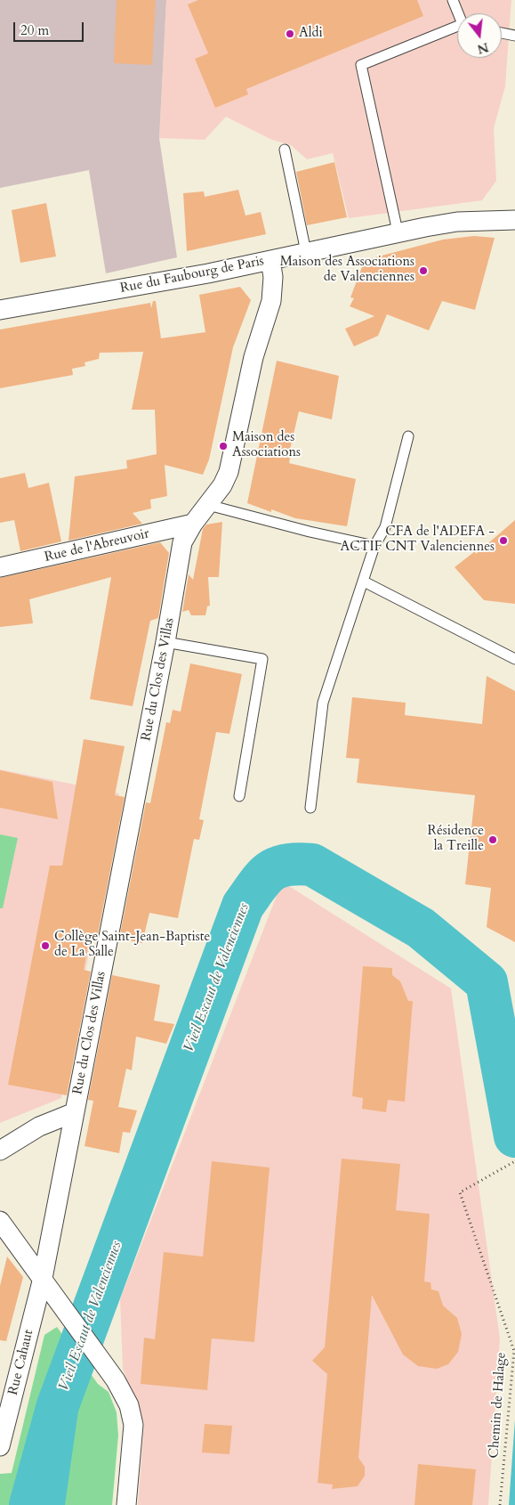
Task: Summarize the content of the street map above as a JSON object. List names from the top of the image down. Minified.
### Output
{"streets":{"street":["Rue du Faubourg de Paris","Rue de l'Abreuvoir","Rue du Clos des Villas","Rue Cahaut"],"path":["Chemin de Halage"]},"crossings":[["Rue du Faubourg de Paris","Rue du Clos des Villas"],["Rue de l'Abreuvoir","Rue du Clos des Villas"],["Rue du Clos des Villas","Rue Cahaut"]],"water":["Vieil Escaut de Valenciennes"],"places":["Aldi","Maison des Associations de Valenciennes","Maison des Associations","CFA de l'ADEFA - ACTIF CNT Valenciennes","Résidence la Treille","Collège Saint-Jean-Baptiste de La Salle"],"scale_bar":"20 m","north":"bottom"}
